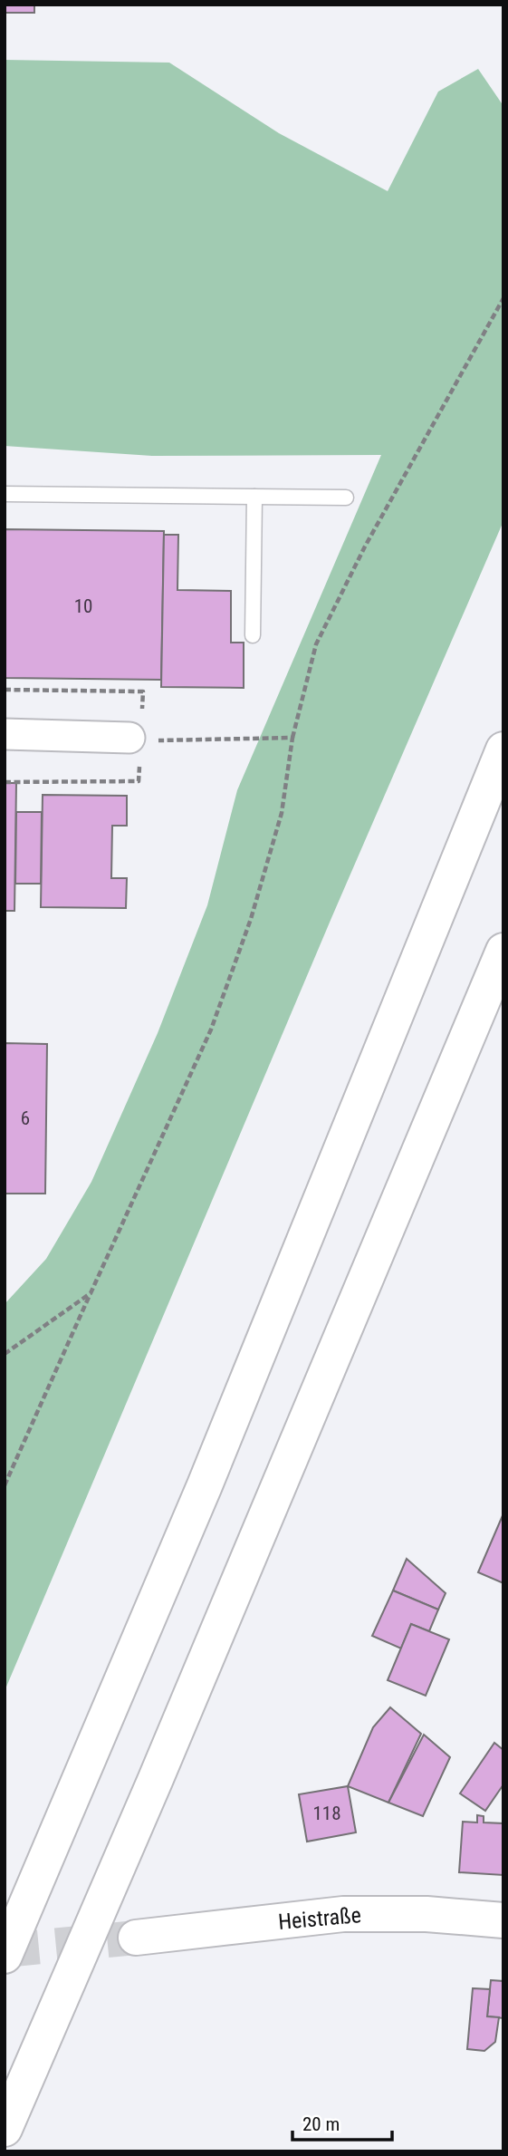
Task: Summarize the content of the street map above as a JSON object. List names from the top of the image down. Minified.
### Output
{"streets":{"main road":["Heistraße"]},"house_numbers":["10","6","118"],"scale_bar":"20 m"}
